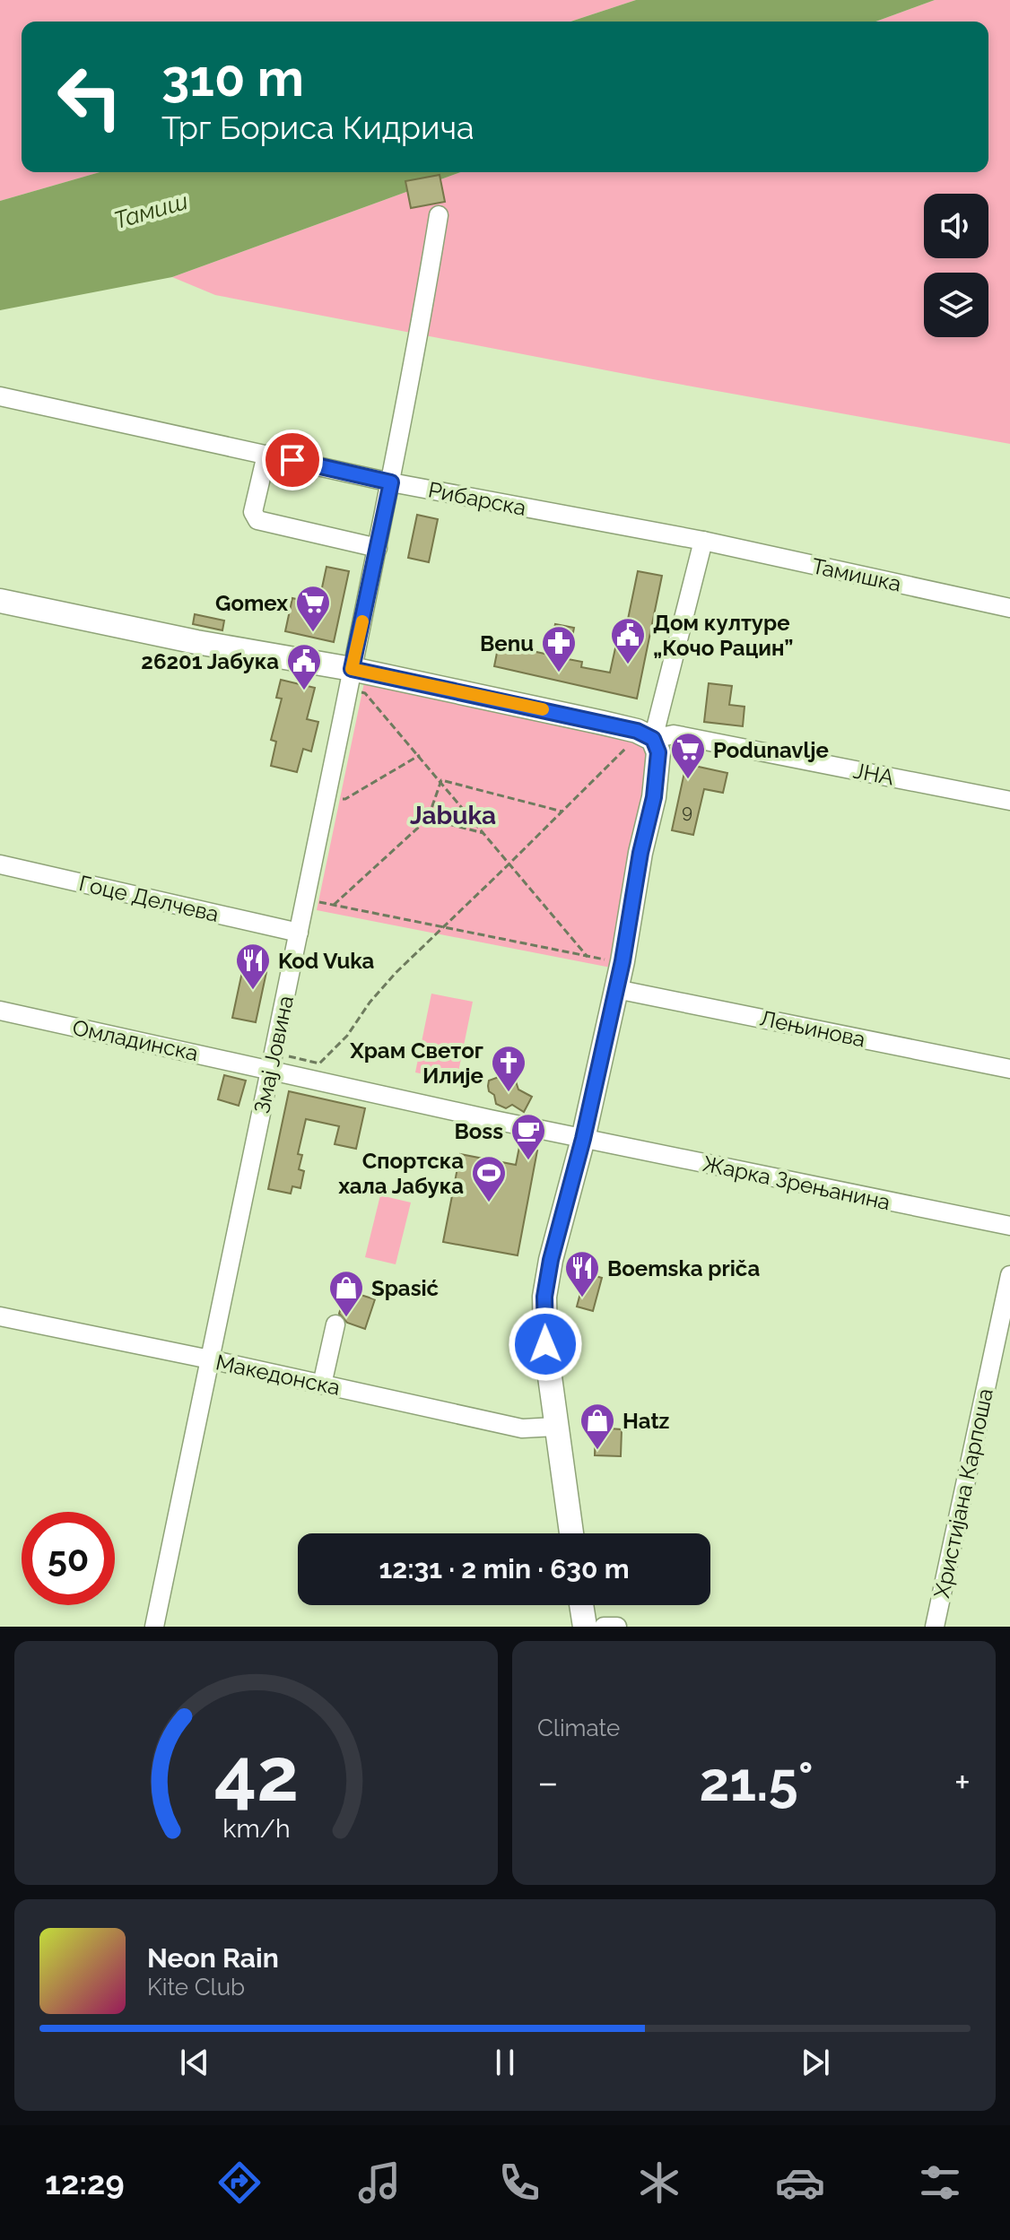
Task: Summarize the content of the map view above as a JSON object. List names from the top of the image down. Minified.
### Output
{"streets":{"street":["Рибарска","Тамишка","ЈНА","Гоце Делчева","Лењинова","Омладинска","Змај Јовина","Жарка Зрењанина","Македонска","Христијана Карпоша"]},"crossings":[["Рибарска","Тамишка"],["Рибарска","Змај Јовина"],["Гоце Делчева","Змај Јовина"],["Омладинска","Змај Јовина"],["Омладинска","Жарка Зрењанина"],["Змај Јовина","Македонска"]],"districts":["Jabuka"],"water":["Тамиш"],"places":{"supermarket":["Gomex","Podunavlje"],"public building":["Дом културе „Кочо Рацин”","26201 Јабука"],"pharmacy":["Benu"],"restaurant":["Kod Vuka","Boemska priča"],"church":["Храм Светог Илије"],"cafe":["Boss"],"sports":["Спортска хала Јабука"],"shop":["Spasić","Hatz"]},"house_numbers":["9"],"page":{"turn":["310 m","Трг Бориса Кидрича"],"limit":"50","trip":"12:31 · 2 min · 630 m","tile":"Climate","heat":["−","21.5°","+"],"song":["Neon Rain","Kite Club"],"tabs":"12:29","gauge":["42","km/h"]}}
